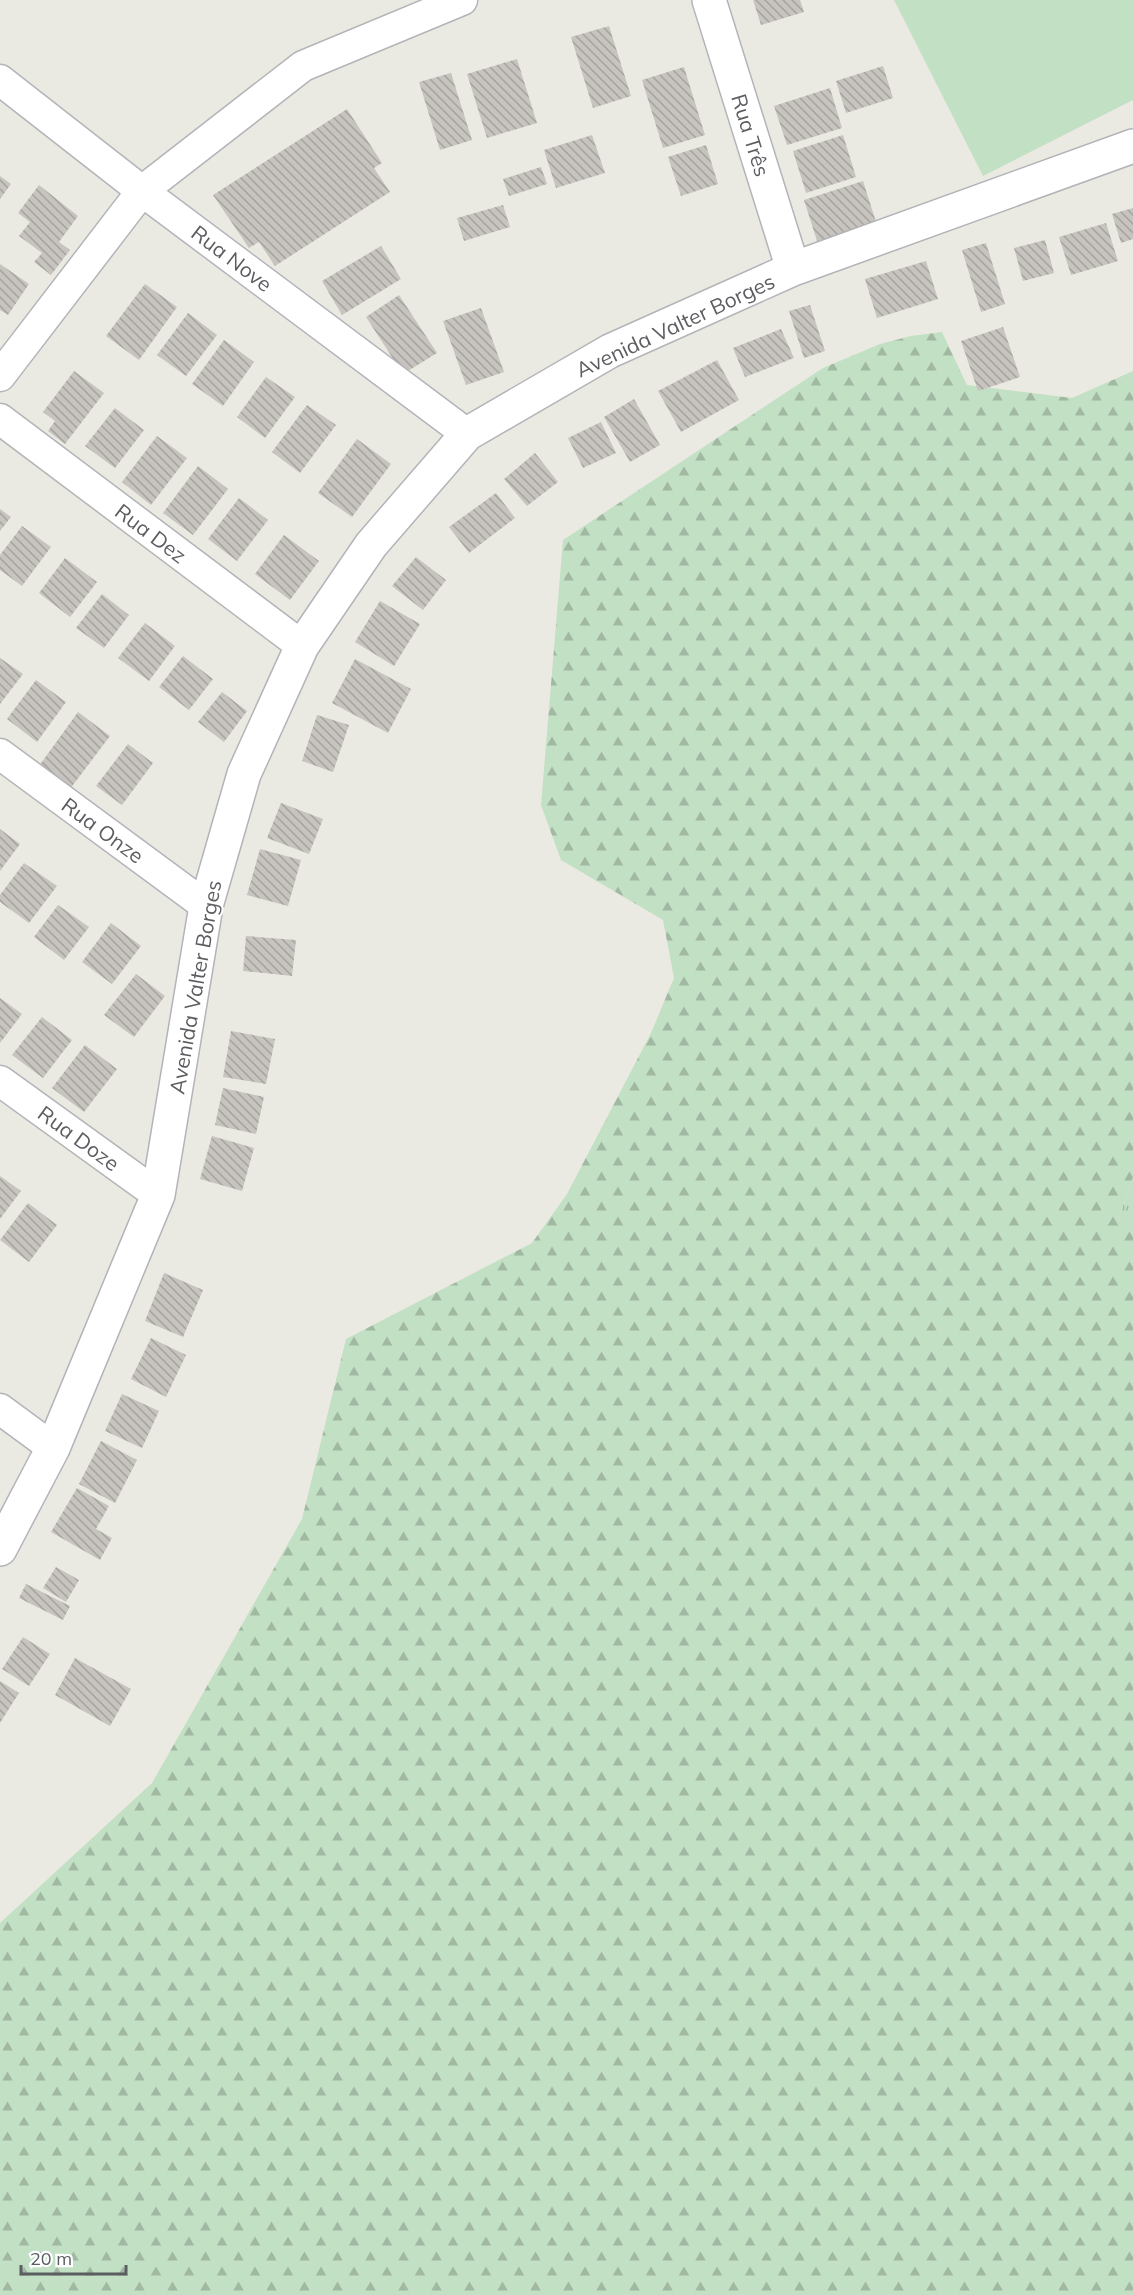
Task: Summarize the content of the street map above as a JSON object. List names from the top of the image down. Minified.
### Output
{"streets":{"street":["Rua Três","Rua Nove","Avenida Valter Borges","Rua Dez","Rua Onze","Rua Doze"]},"crossings":[["Rua Três","Avenida Valter Borges"],["Rua Nove","Avenida Valter Borges"],["Avenida Valter Borges","Rua Dez"],["Avenida Valter Borges","Rua Onze"],["Avenida Valter Borges","Rua Doze"]],"scale_bar":"20 m"}
